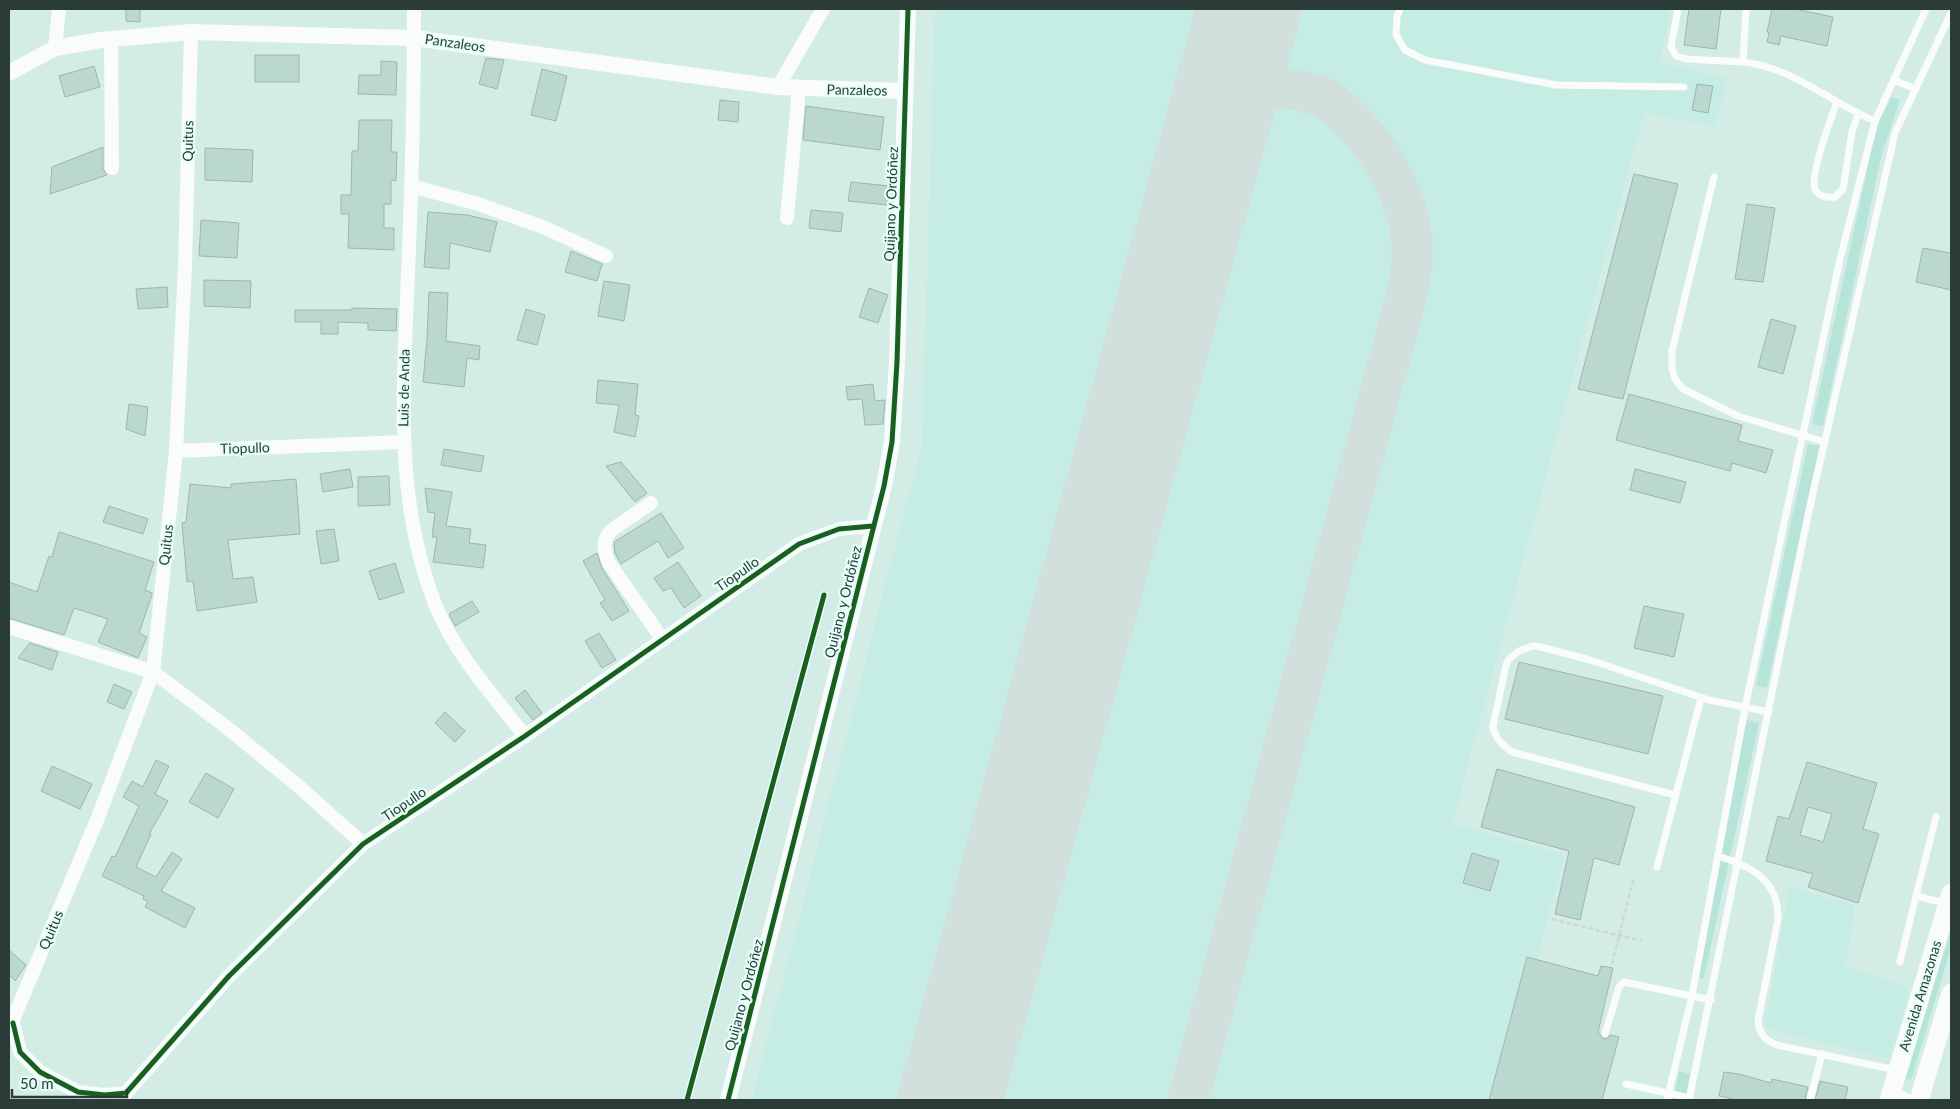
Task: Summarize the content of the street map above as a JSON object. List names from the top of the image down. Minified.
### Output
{"streets":{"main road":["Avenida Amazonas"],"street":["Panzaleos","Quitus","Quijano y Ordóñez","Luis de Anda","Tiopullo"]},"crossings":[["Panzaleos","Quitus"],["Panzaleos","Quijano y Ordóñez"],["Panzaleos","Luis de Anda"],["Quitus","Tiopullo"],["Quijano y Ordóñez","Tiopullo"],["Luis de Anda","Tiopullo"]],"scale_bar":"50 m"}
